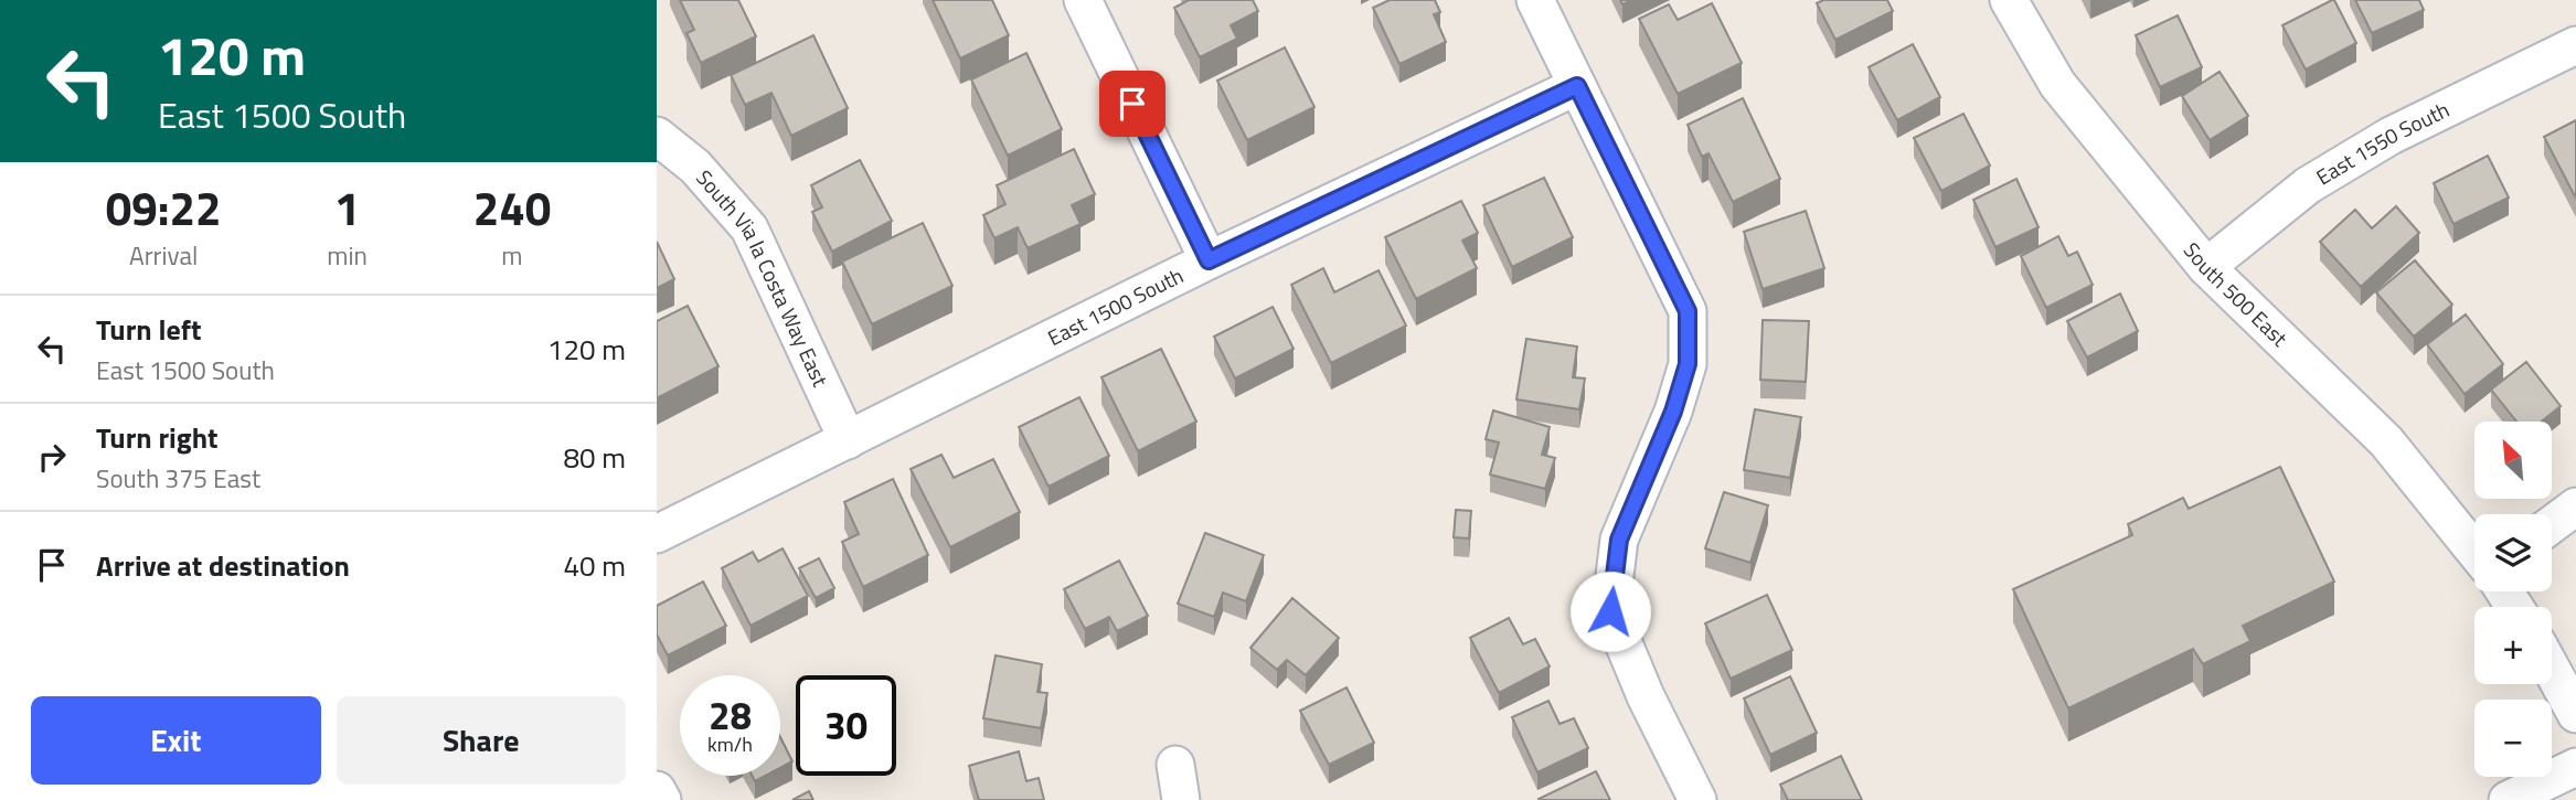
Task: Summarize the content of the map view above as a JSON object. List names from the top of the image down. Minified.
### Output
{"streets":{"street":["East 1550 South","South Via la Costa Way East","South 500 East","East 1500 South"]},"crossings":[["East 1550 South","South 500 East"],["South Via la Costa Way East","East 1500 South"]],"north":"top left","page":{"turn":["120 m","East 1500 South"],"eta":["09:22","Arrival","1","min","240","m"],"list":[{"name":"Turn left","note":"East 1500 South","value":"120 m"},{"name":"Turn right","note":"South 375 East","value":"80 m"},{"name":"Arrive at destination","value":"40 m"}],"map_buttons":["+","−"],"speed":"28 km/h","limit":"30","buttons":["Exit","Share"]}}
